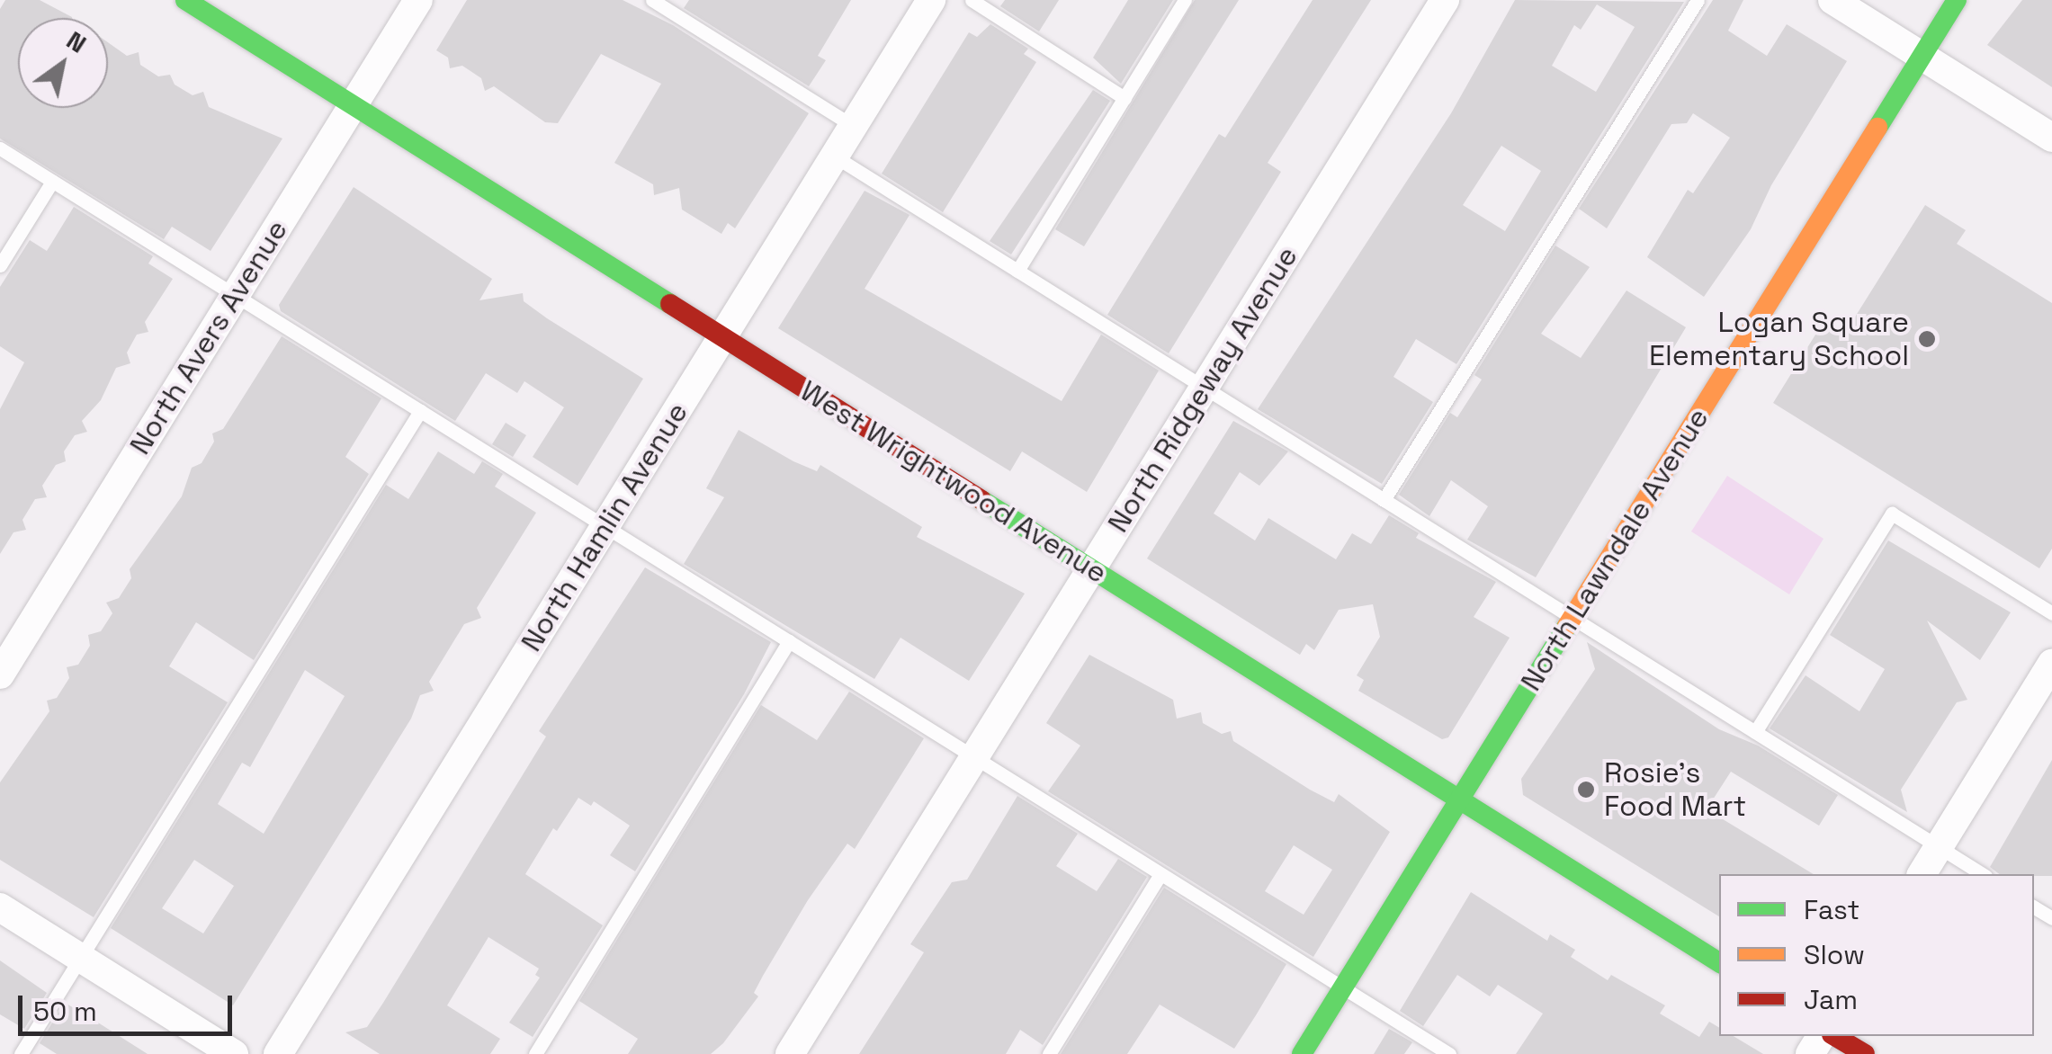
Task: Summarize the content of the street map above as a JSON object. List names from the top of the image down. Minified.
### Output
{"streets":{"street":["North Avers Avenue","North Ridgeway Avenue","West Wrightwood Avenue","North Hamlin Avenue","North Lawndale Avenue"]},"crossings":[["North Avers Avenue","West Wrightwood Avenue"],["North Ridgeway Avenue","West Wrightwood Avenue"],["West Wrightwood Avenue","North Hamlin Avenue"],["West Wrightwood Avenue","North Lawndale Avenue"]],"places":["Logan Square Elementary School","Rosie's Food Mart"],"legend":["Fast","Slow","Jam"],"scale_bar":"50 m","north":"top right"}
